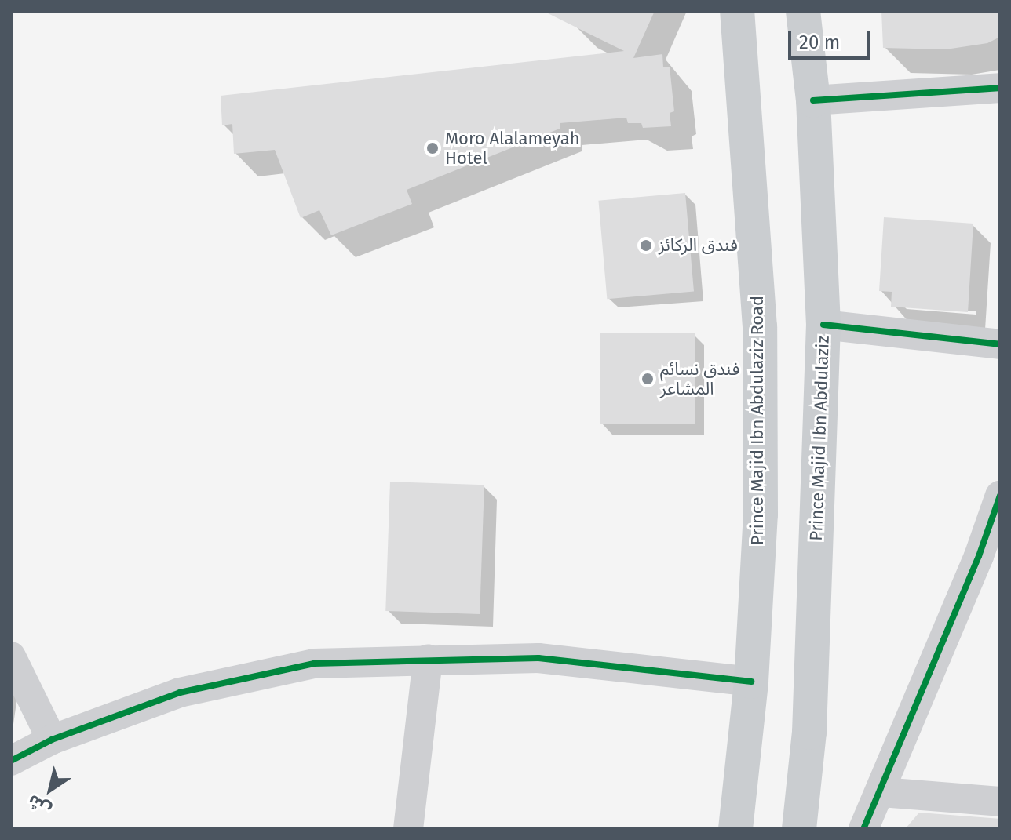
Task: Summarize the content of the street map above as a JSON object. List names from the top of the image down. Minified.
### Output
{"streets":{"main road":["Prince Majid Ibn Abdulaziz Road","Prince Majid Ibn Abdulaziz"]},"places":["Moro Alalameyah Hotel","فندق الركائز","فندق نسائم المشاعر"],"scale_bar":"20 m","north":"bottom left"}
